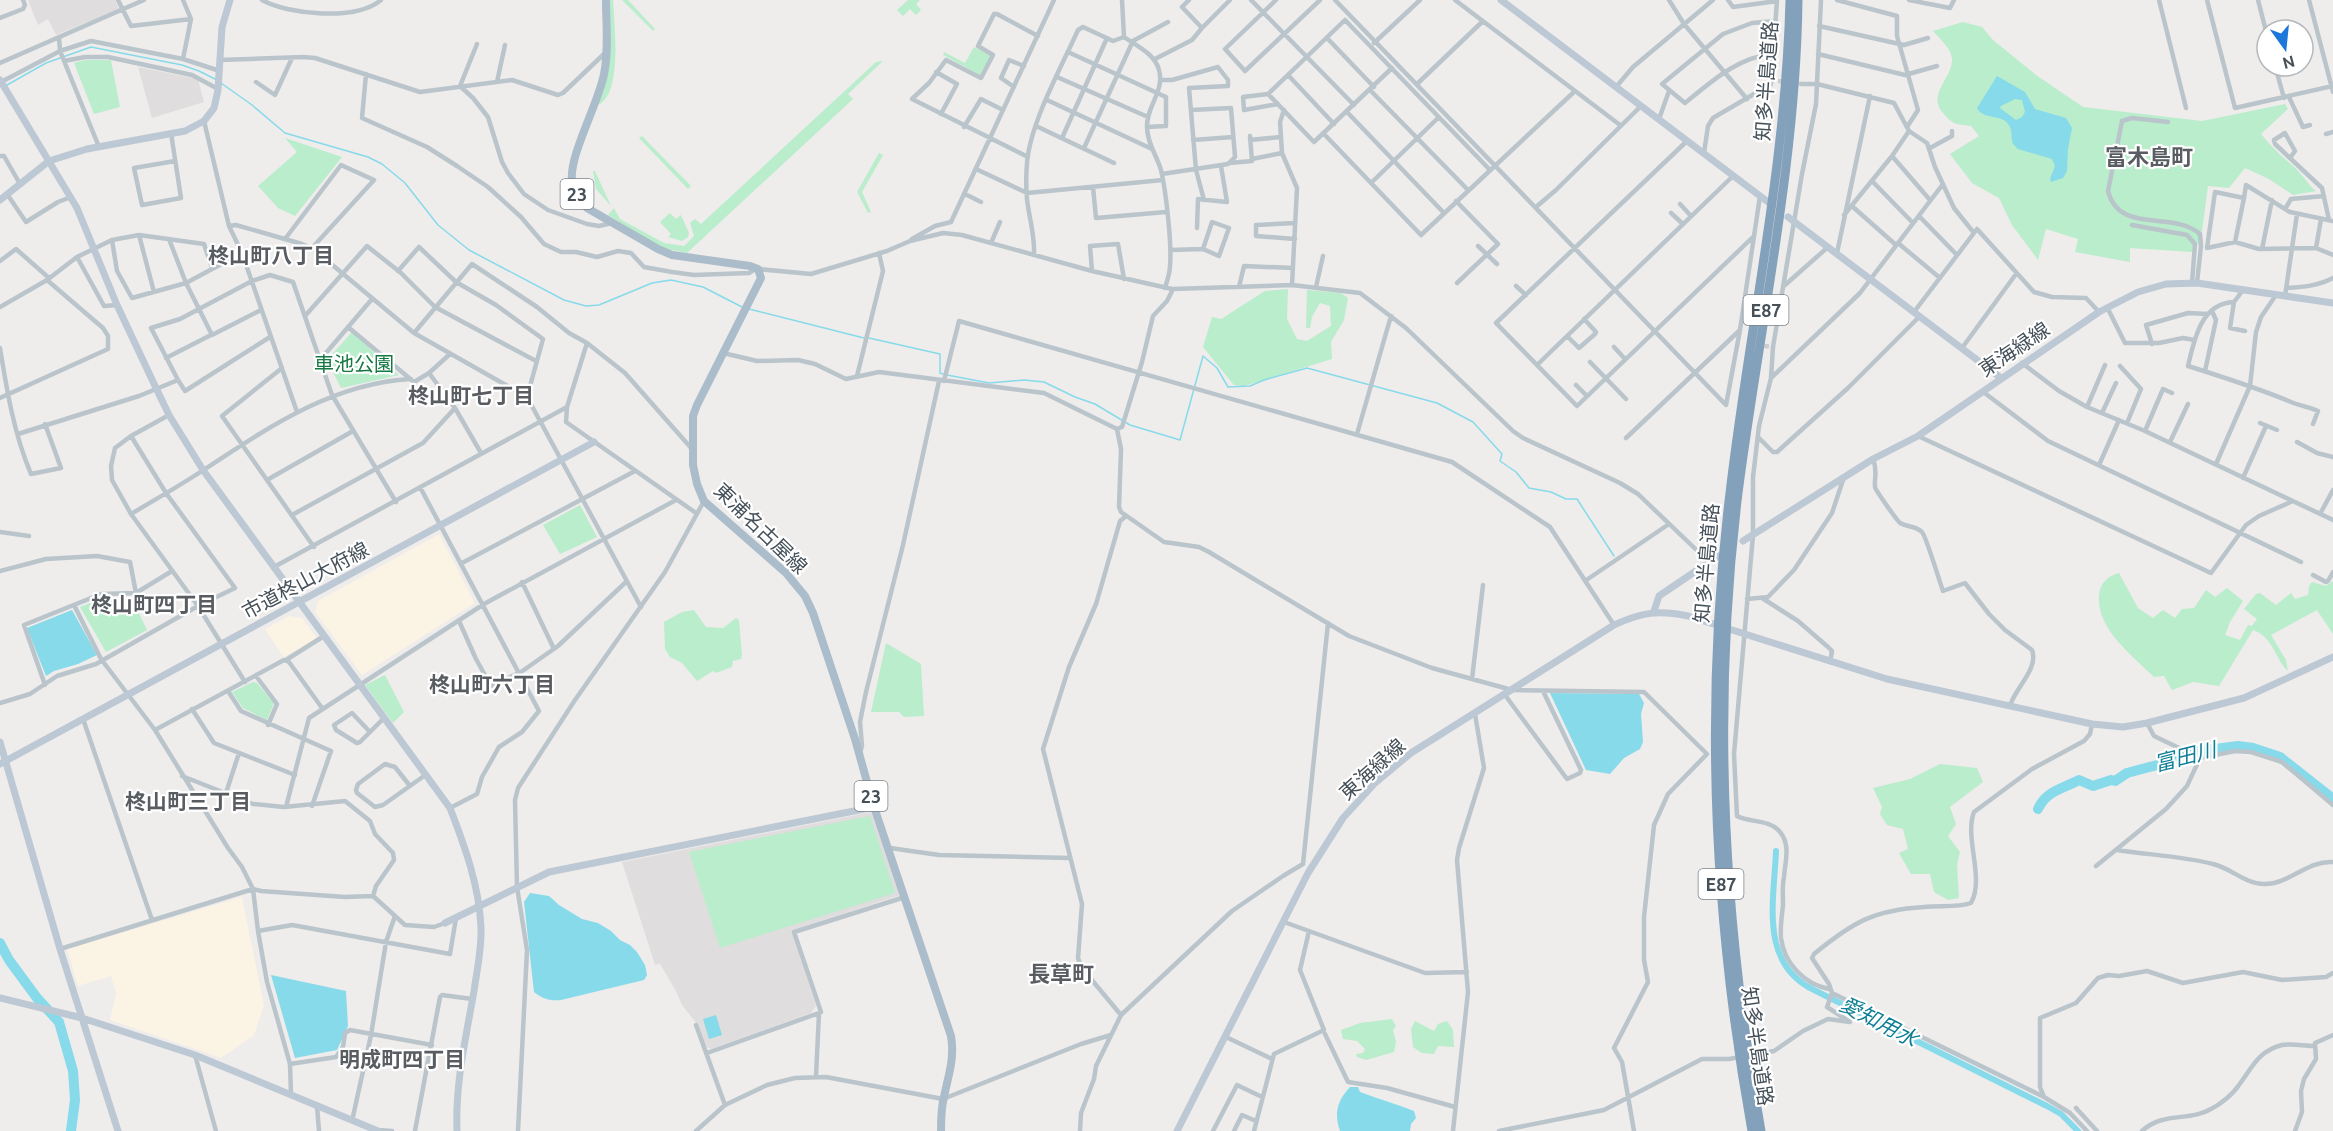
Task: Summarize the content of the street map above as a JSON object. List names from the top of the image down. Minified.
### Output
{"streets":{"highway":["知多半島道路","E87"],"main road":["23","東浦名古屋線"],"street":["東海緑線","市道柊山大府線"]},"crossings":[["23","東浦名古屋線"]],"districts":["富木島町","柊山町八丁目","柊山町七丁目","柊山町四丁目","柊山町六丁目","柊山町三丁目","長草町","明成町四丁目"],"water":["富田川","愛知用水"],"parks":["車池公園"],"north":"bottom"}
